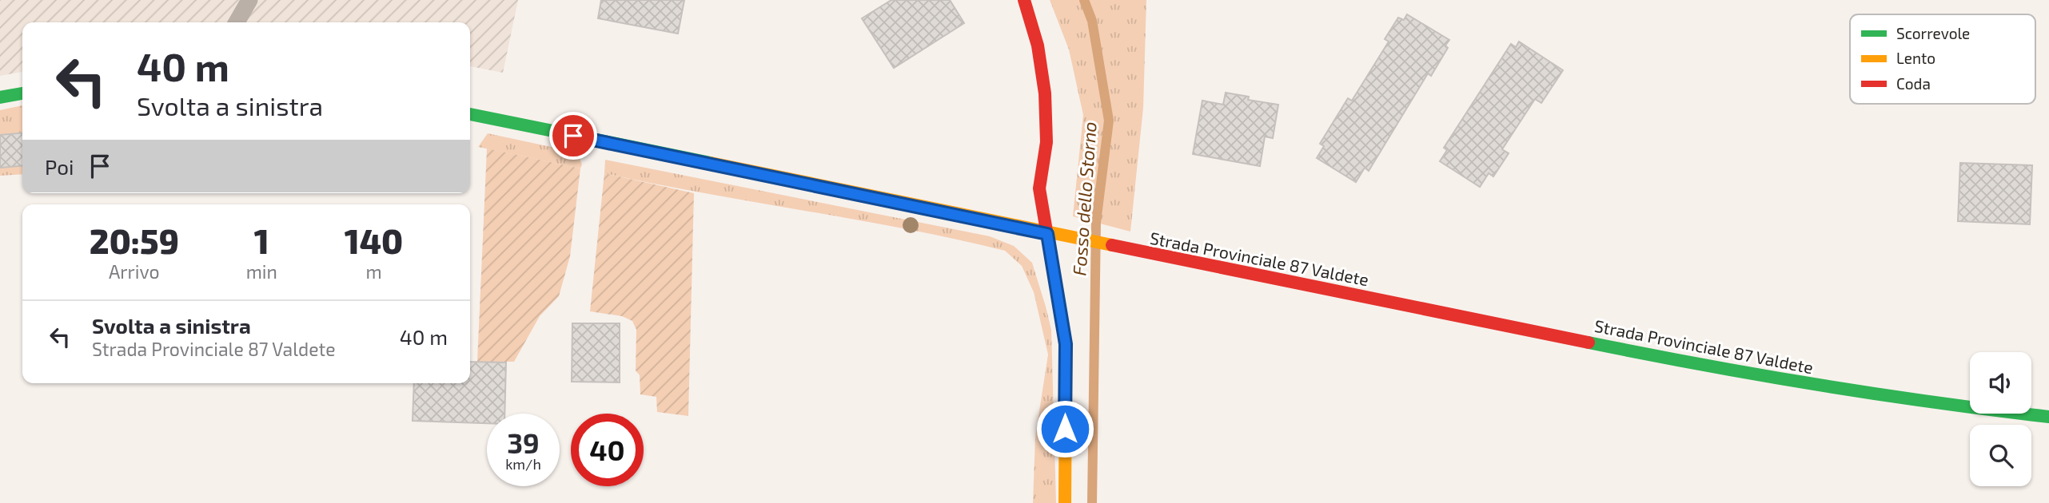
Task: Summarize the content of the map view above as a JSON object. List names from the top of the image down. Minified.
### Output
{"streets":{"main road":["Strada Provinciale 87 Valdete"]},"water":["Fosso dello Storno"],"legend":["Scorrevole","Lento","Coda"],"page":{"turn":["40 m","Svolta a sinistra"],"then":"Poi","eta":["20:59","Arrivo","1","min","140","m"],"list":[{"name":"Svolta a sinistra","note":"Strada Provinciale 87 Valdete","value":"40 m"}],"speed":"39 km/h","limit":"40"}}
